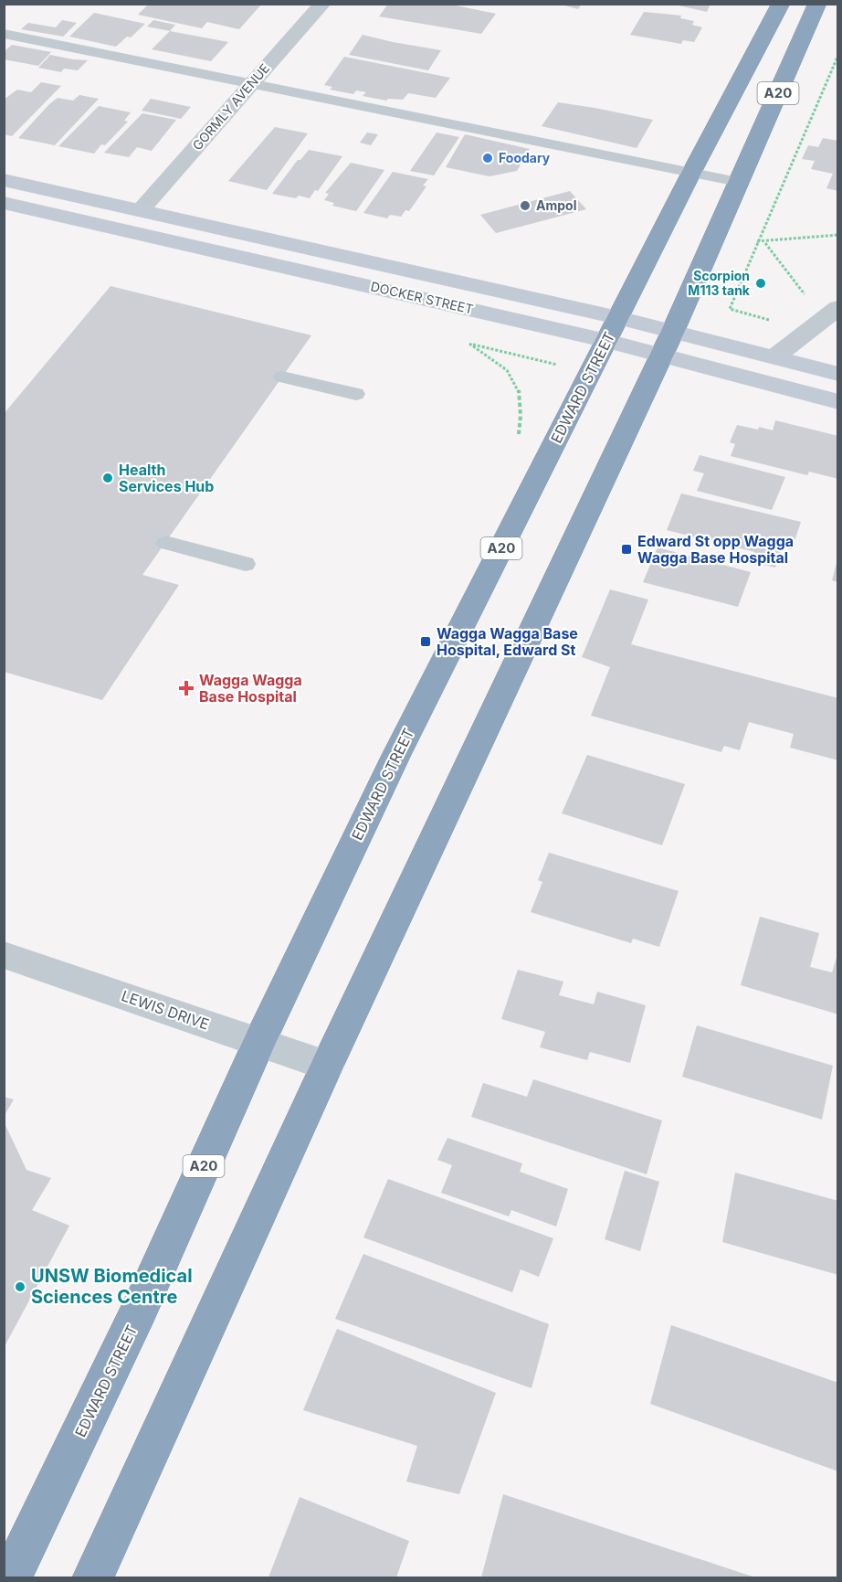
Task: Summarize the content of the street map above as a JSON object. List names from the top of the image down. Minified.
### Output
{"streets":{"highway":["A20","EDWARD STREET"],"main road":["DOCKER STREET"],"street":["GORMLY AVENUE","LEWIS DRIVE"]},"crossings":[["A20","DOCKER STREET"],["A20","LEWIS DRIVE"],["GORMLY AVENUE","DOCKER STREET"],["DOCKER STREET","EDWARD STREET"],["EDWARD STREET","LEWIS DRIVE"]],"places":{"other":["Foodary","Ampol","Scorpion M113 tank","Health Services Hub","UNSW Biomedical Sciences Centre"],"transit":["Edward St opp Wagga Wagga Base Hospital","Wagga Wagga Base Hospital, Edward St"],"health":["Wagga Wagga Base Hospital"]}}
